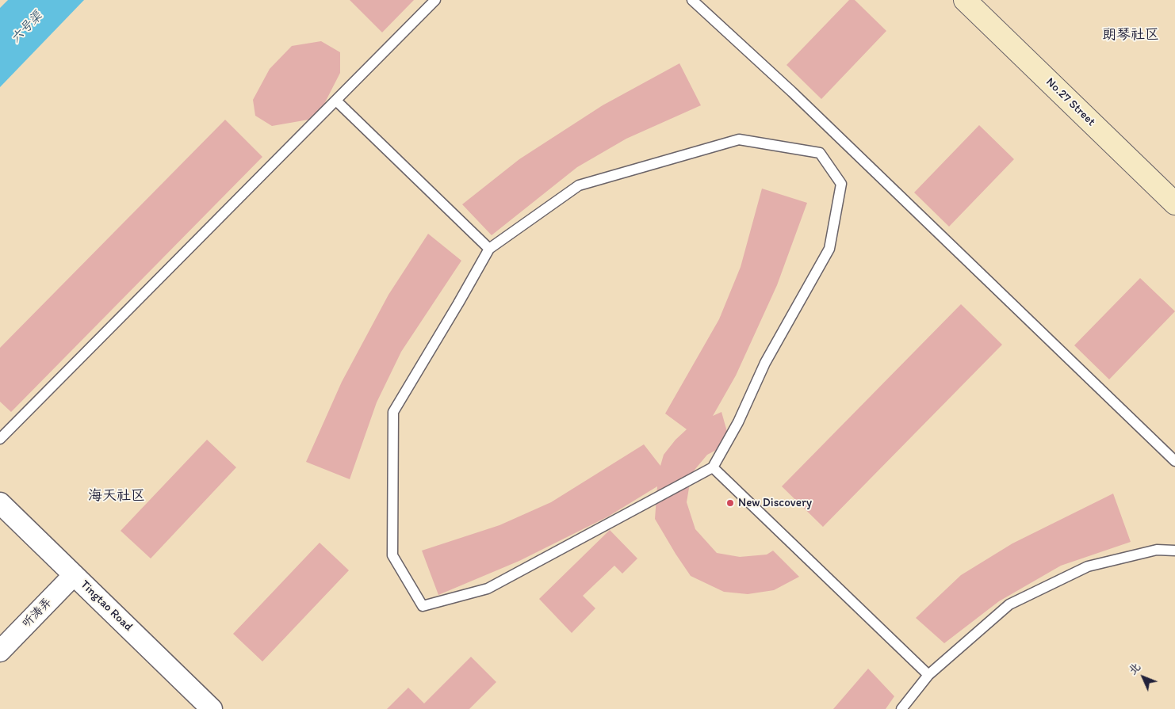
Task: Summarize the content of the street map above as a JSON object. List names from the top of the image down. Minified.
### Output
{"streets":{"street":["No.27 Street","Tingtao Road","听涛弄"]},"crossings":[["Tingtao Road","听涛弄"]],"districts":["朗琴社区","海天社区"],"water":["六号渠"],"places":["New Discovery"],"north":"top left"}
